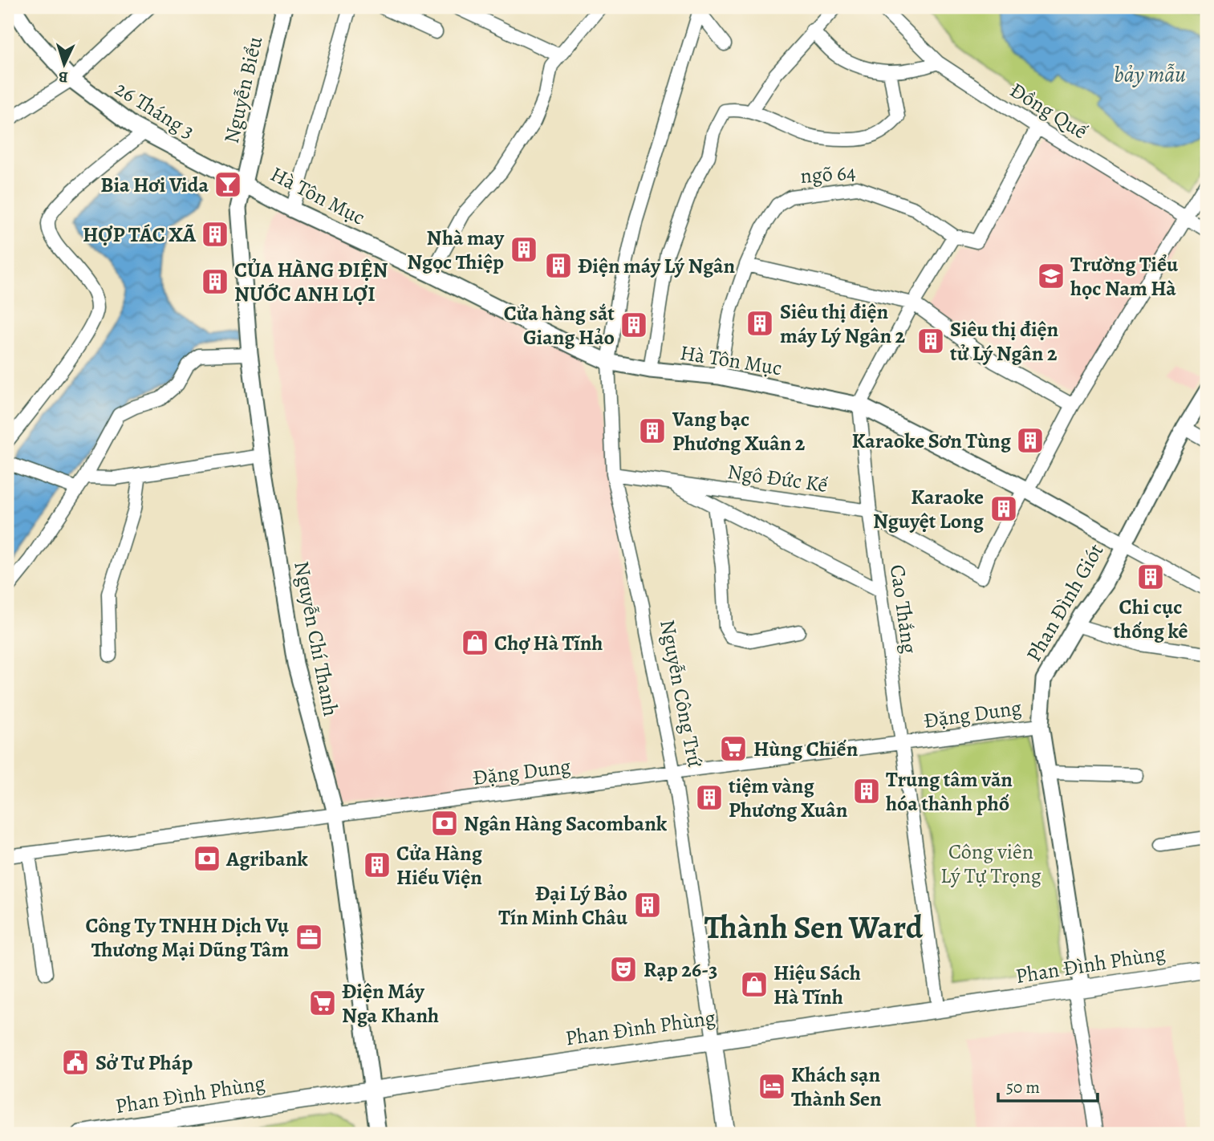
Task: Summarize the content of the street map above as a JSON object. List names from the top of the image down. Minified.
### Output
{"streets":{"main road":["Nguyễn Công Trứ","Phan Đình Phùng"],"street":["Nguyễn Biểu","26 Tháng 3","Đồng Quế","ngõ 64","Hà Tôn Mục","Ngô Đức Kế","Phan Đình Giót","Cao Thắng","Nguyễn Chí Thanh","Đặng Dung"]},"crossings":[["Nguyễn Biểu","26 Tháng 3"],["Nguyễn Biểu","Hà Tôn Mục"],["Nguyễn Biểu","Nguyễn Chí Thanh"],["26 Tháng 3","Hà Tôn Mục"],["26 Tháng 3","Nguyễn Chí Thanh"],["ngõ 64","Hà Tôn Mục"],["Hà Tôn Mục","Phan Đình Giót"],["Hà Tôn Mục","Cao Thắng"],["Hà Tôn Mục","Nguyễn Chí Thanh"],["Hà Tôn Mục","Nguyễn Công Trứ"],["Ngô Đức Kế","Cao Thắng"],["Ngô Đức Kế","Nguyễn Công Trứ"],["Phan Đình Giót","Đặng Dung"],["Phan Đình Giót","Phan Đình Phùng"],["Cao Thắng","Đặng Dung"],["Cao Thắng","Phan Đình Phùng"],["Nguyễn Chí Thanh","Đặng Dung"],["Nguyễn Chí Thanh","Phan Đình Phùng"],["Nguyễn Công Trứ","Đặng Dung"],["Nguyễn Công Trứ","Phan Đình Phùng"]],"districts":["Thành Sen Ward"],"water":["bảy mẫu"],"parks":["Công viên Lý Tự Trọng"],"places":{"bar":["Bia Hơi Vida"],"building":["HỢP TÁC XÃ","Nhà may Ngọc Thiệp","Điện máy Lý Ngân","CỦA HÀNG ĐIỆN NƯỚC ANH LỢI","Siêu thị điện máy Lý Ngân 2","Cửa hàng sắt Giang Hảo","Siêu thị điện tử Lý Ngân 2","Vang bạc Phương Xuân 2","Karaoke Sơn Tùng","Karaoke Nguyệt Long","Chi cục thống kê","Trung tâm văn hóa thành phố","tiệm vàng Phương Xuân","Cửa Hàng Hiếu Viện","Đại Lý Bảo Tín Minh Châu"],"school or university":["Trường Tiểu học Nam Hà"],"shop":["Chợ Hà Tĩnh","Hiệu Sách Hà Tĩnh"],"supermarket":["Hùng Chiến","Điện Máy Nga Khanh"],"bank":["Ngân Hàng Sacombank","Agribank"],"office":["Công Ty TNHH Dịch Vụ Thương Mại Dũng Tâm"],"theatre":["Rạp 26-3"],"public building":["Sở Tư Pháp"],"hotel":["Khách sạn Thành Sen"]},"scale_bar":"50 m","north":"bottom"}
